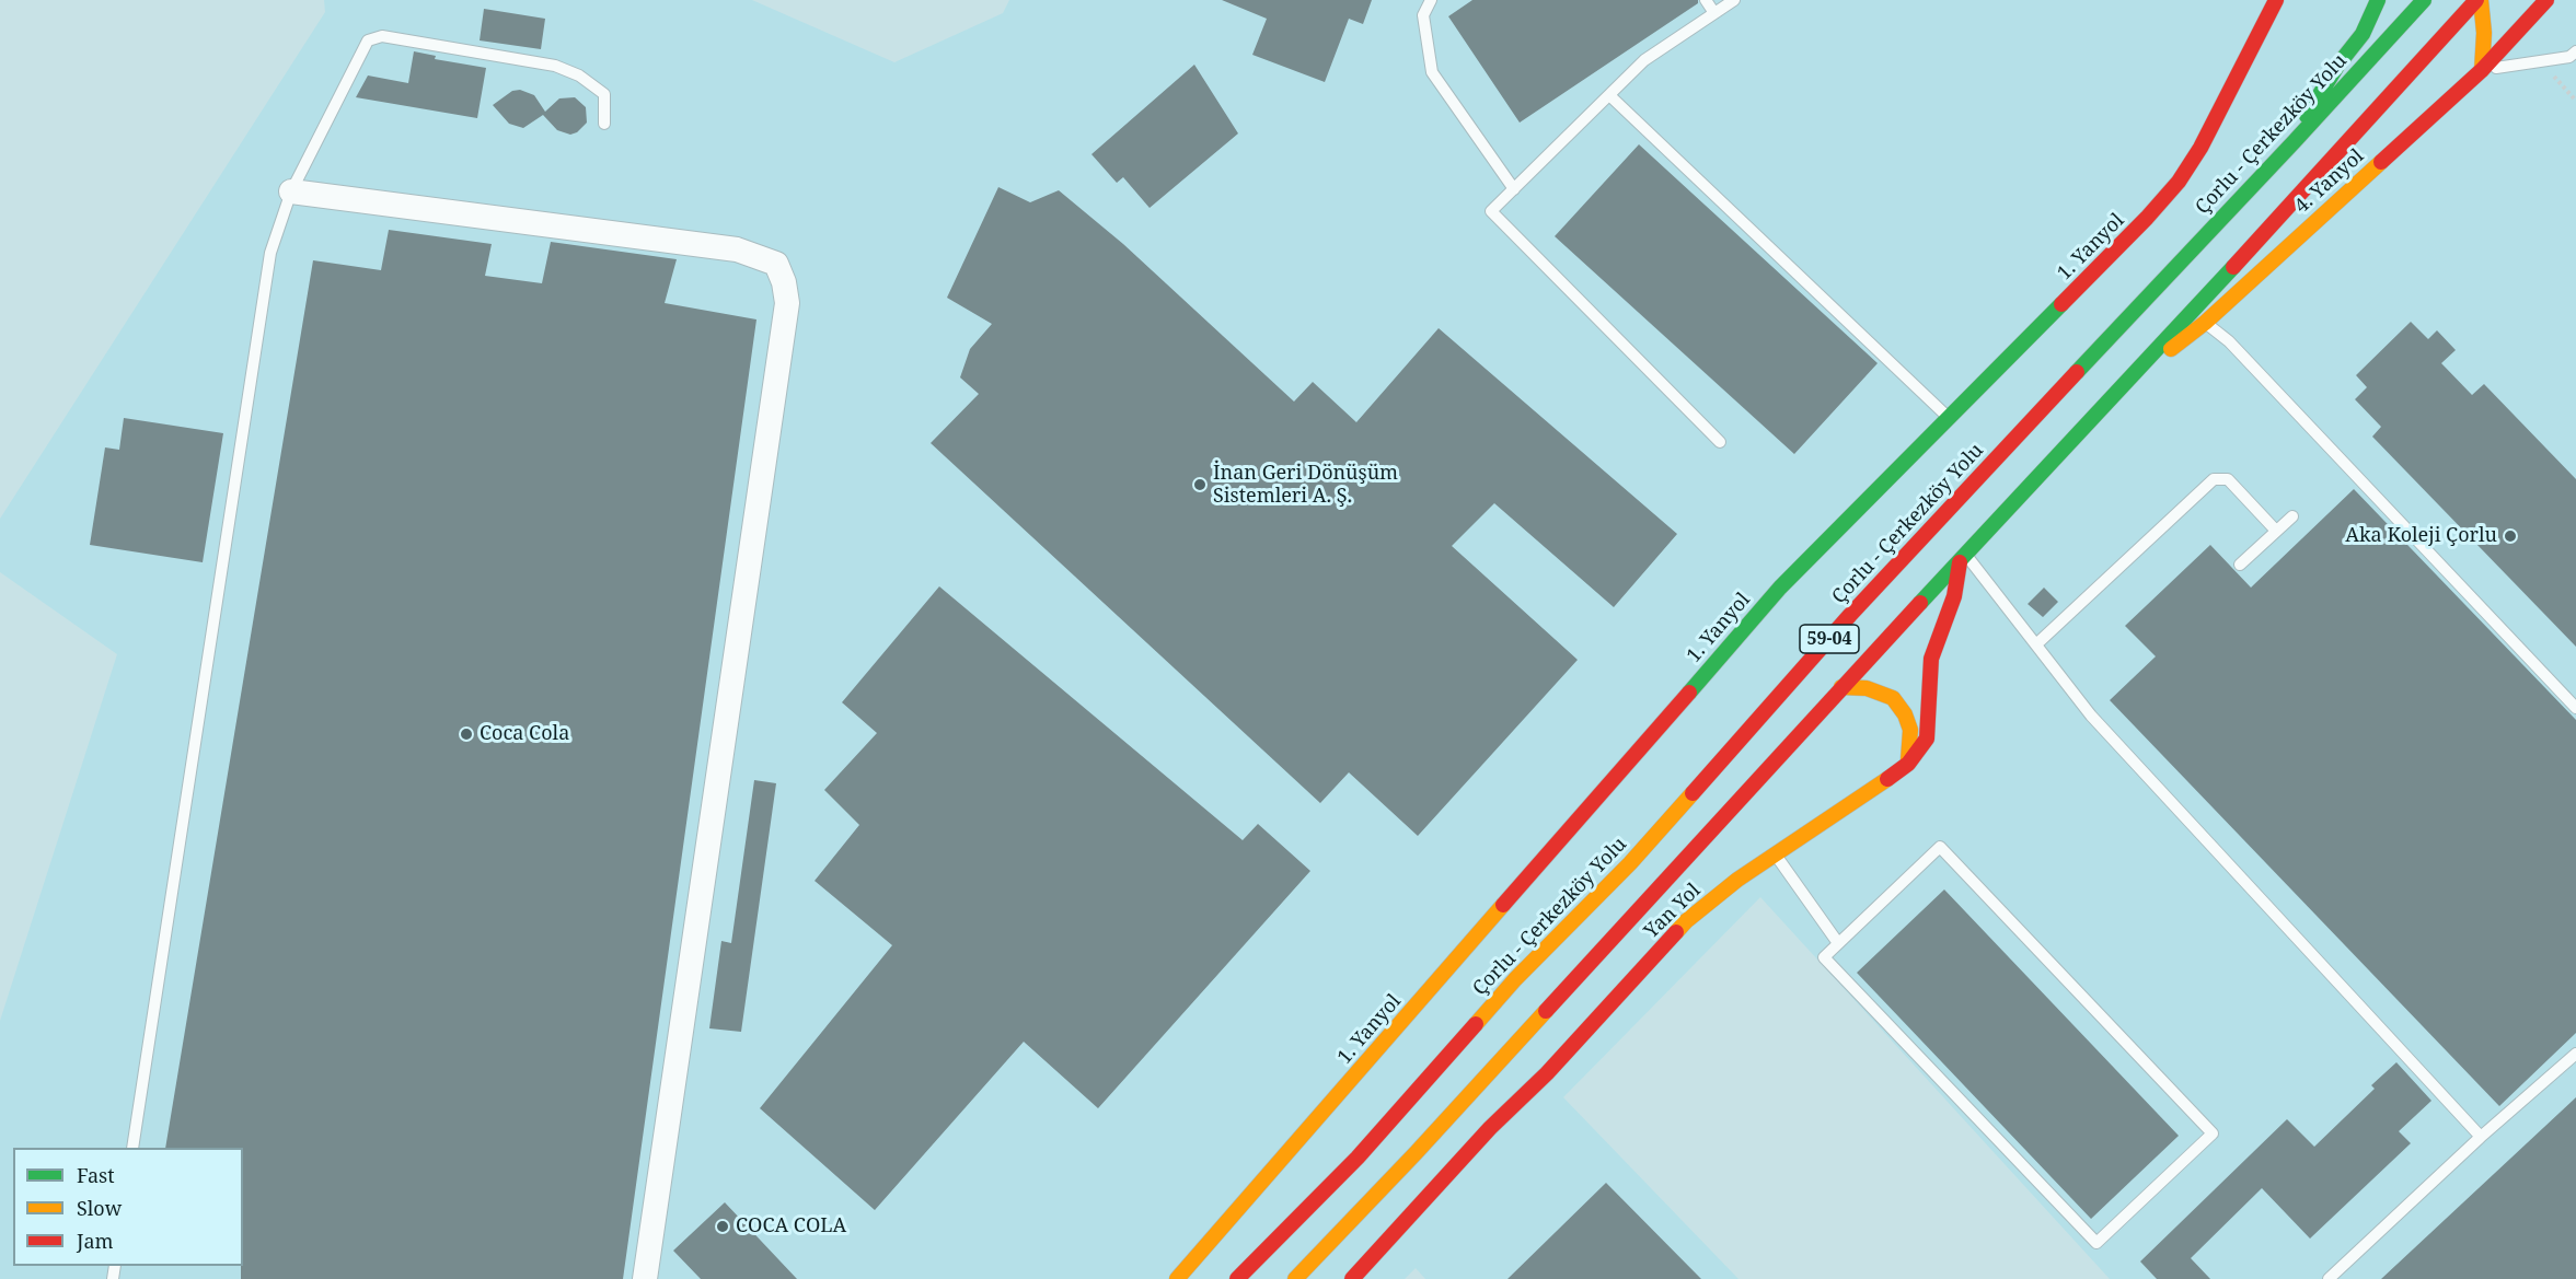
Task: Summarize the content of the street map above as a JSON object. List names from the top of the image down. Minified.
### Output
{"streets":{"main road":["Çorlu - Çerkezköy Yolu","4. Yanyol","1. Yanyol","59-04","Yan Yol"]},"crossings":[["4. Yanyol","59-04"],["59-04","Yan Yol"]],"places":["İnan Geri Dönüşüm Sistemleri A. Ş.","Aka Koleji Çorlu","Coca Cola","COCA COLA"],"legend":["Fast","Slow","Jam"]}
